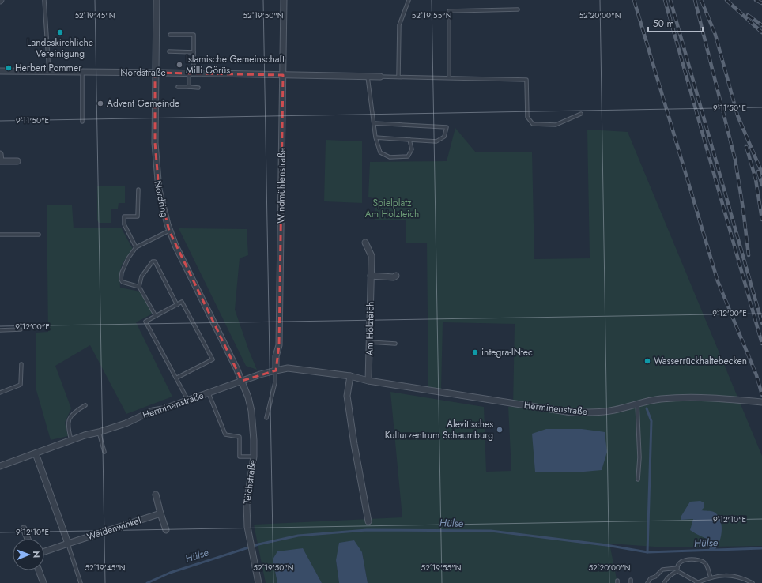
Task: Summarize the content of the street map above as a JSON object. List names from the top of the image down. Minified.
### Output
{"streets":{"street":["Nordstraße","Windmühlenstraße","Nordring","Am Holzteich","Herminenstraße","Teichstraße","Weidenwinkel"]},"crossings":[["Nordstraße","Windmühlenstraße"],["Nordstraße","Nordring"],["Windmühlenstraße","Herminenstraße"],["Nordring","Herminenstraße"],["Nordring","Teichstraße"],["Am Holzteich","Herminenstraße"],["Herminenstraße","Teichstraße"]],"water":["Hülse"],"parks":["Spielplatz Am Holzteich"],"places":["Landeskirchliche Vereinigung","Islamische Gemeinschaft Milli Görüs","Herbert Pommer","Advent Gemeinde","integra-INtec","Wasserrückhaltebecken","Alevitisches Kulturzentrum Schaumburg"],"scale_bar":"50 m","north":"right","coordinates":["52°19'45\"N","52°19'50\"N","52°19'55\"N","52°20'00\"N","9°11'50\"E","9°12'00\"E","9°12'10\"E"]}
